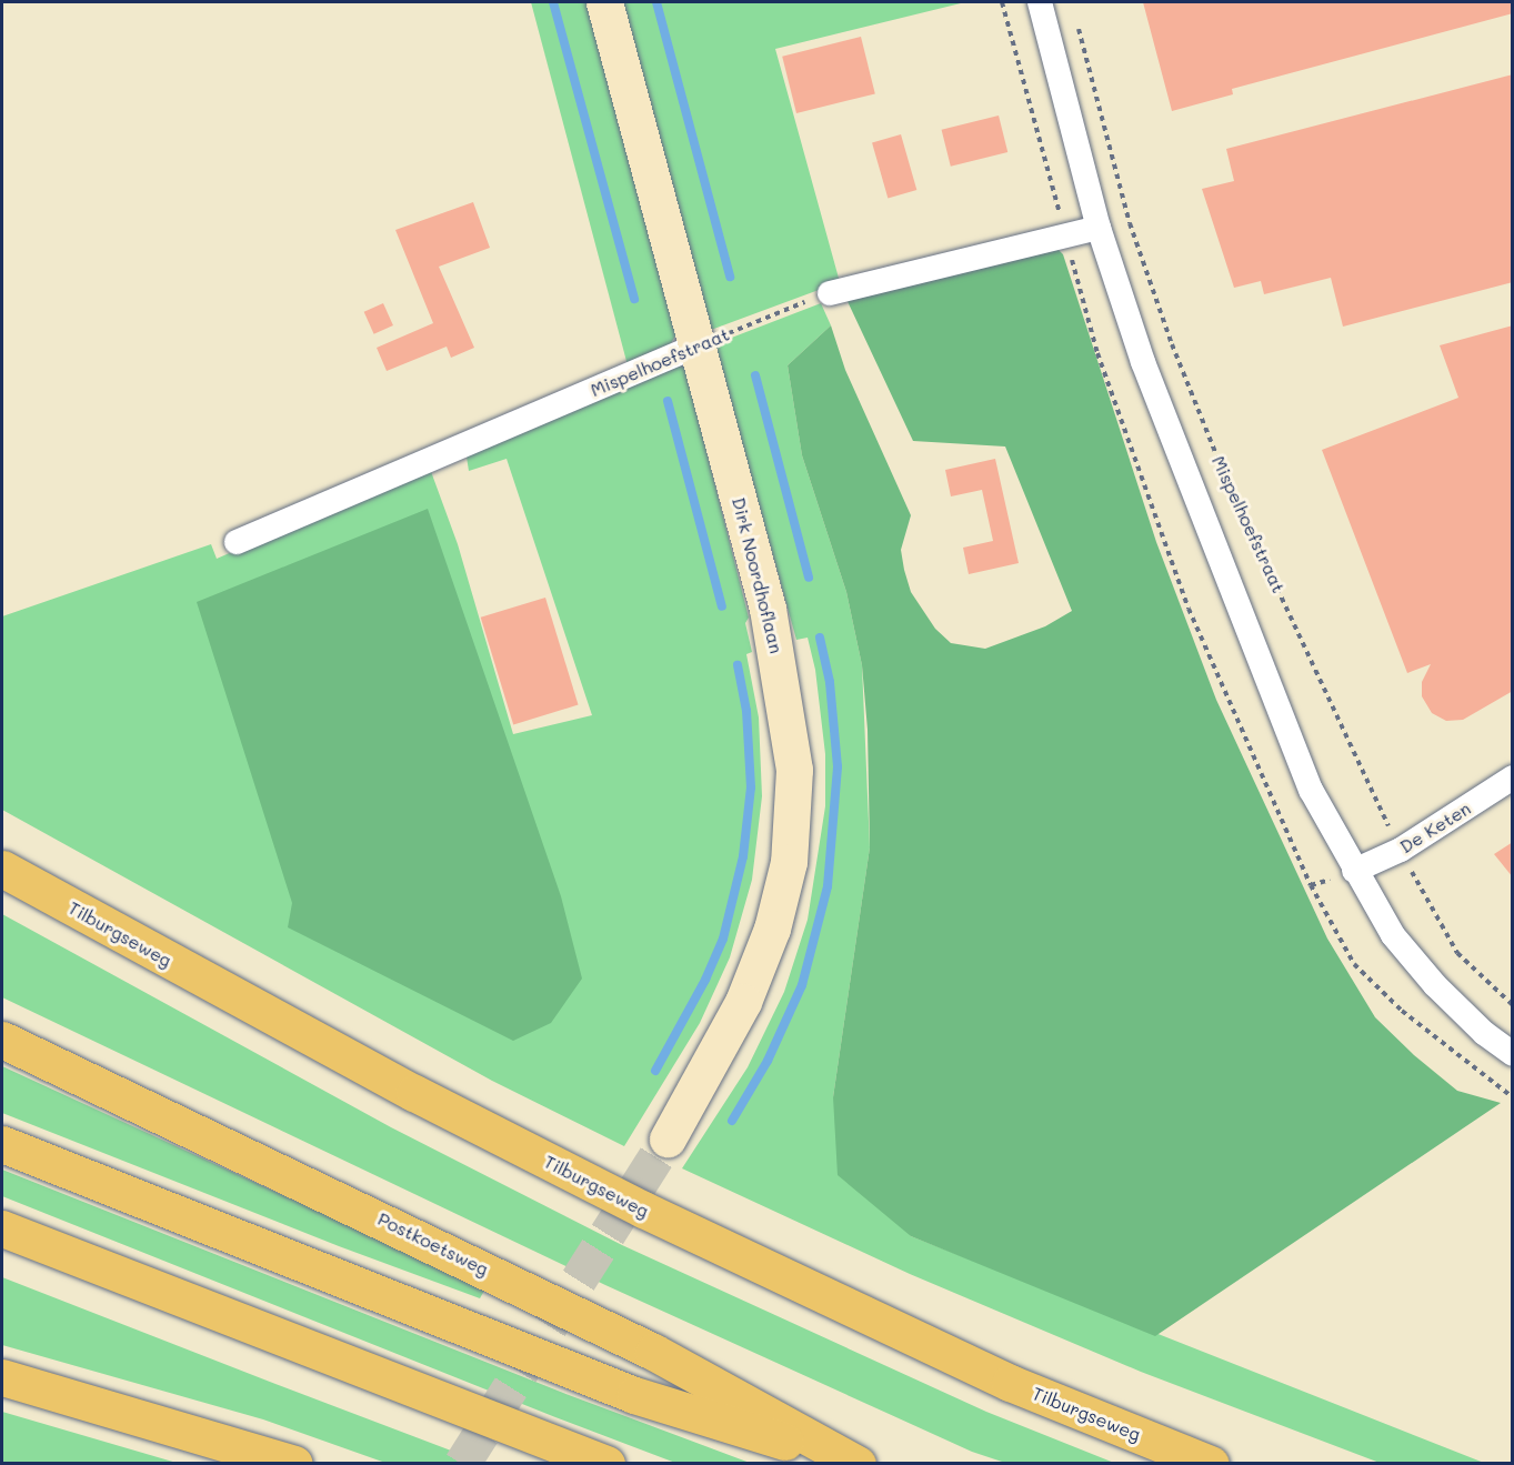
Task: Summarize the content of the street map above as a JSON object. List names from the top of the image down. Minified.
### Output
{"streets":{"highway":["Tilburgseweg","Postkoetsweg"],"street":["Mispelhoefstraat","Dirk Noordhoflaan","De Keten"]},"crossings":[["Mispelhoefstraat","Dirk Noordhoflaan"],["Mispelhoefstraat","De Keten"]]}
